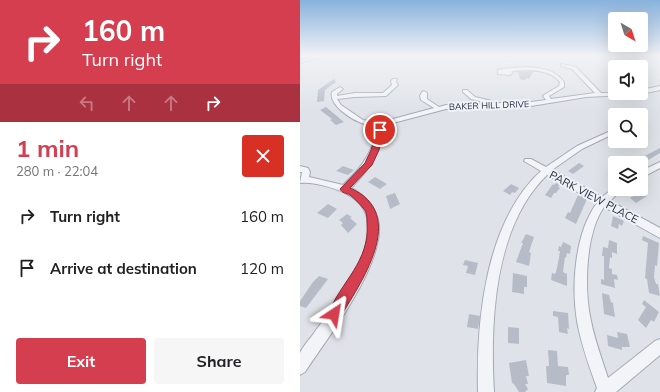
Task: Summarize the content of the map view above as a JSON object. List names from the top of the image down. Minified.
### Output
{"streets":{"street":["BAKER HILL DRIVE","PARK VIEW PLACE"]},"north":"bottom right","page":{"turn":["160 m","Turn right"],"heading":["1 min","280 m · 22:04"],"list":[{"name":"Turn right","value":"160 m"},{"name":"Arrive at destination","value":"120 m"}],"buttons":["Exit","Share"]}}
